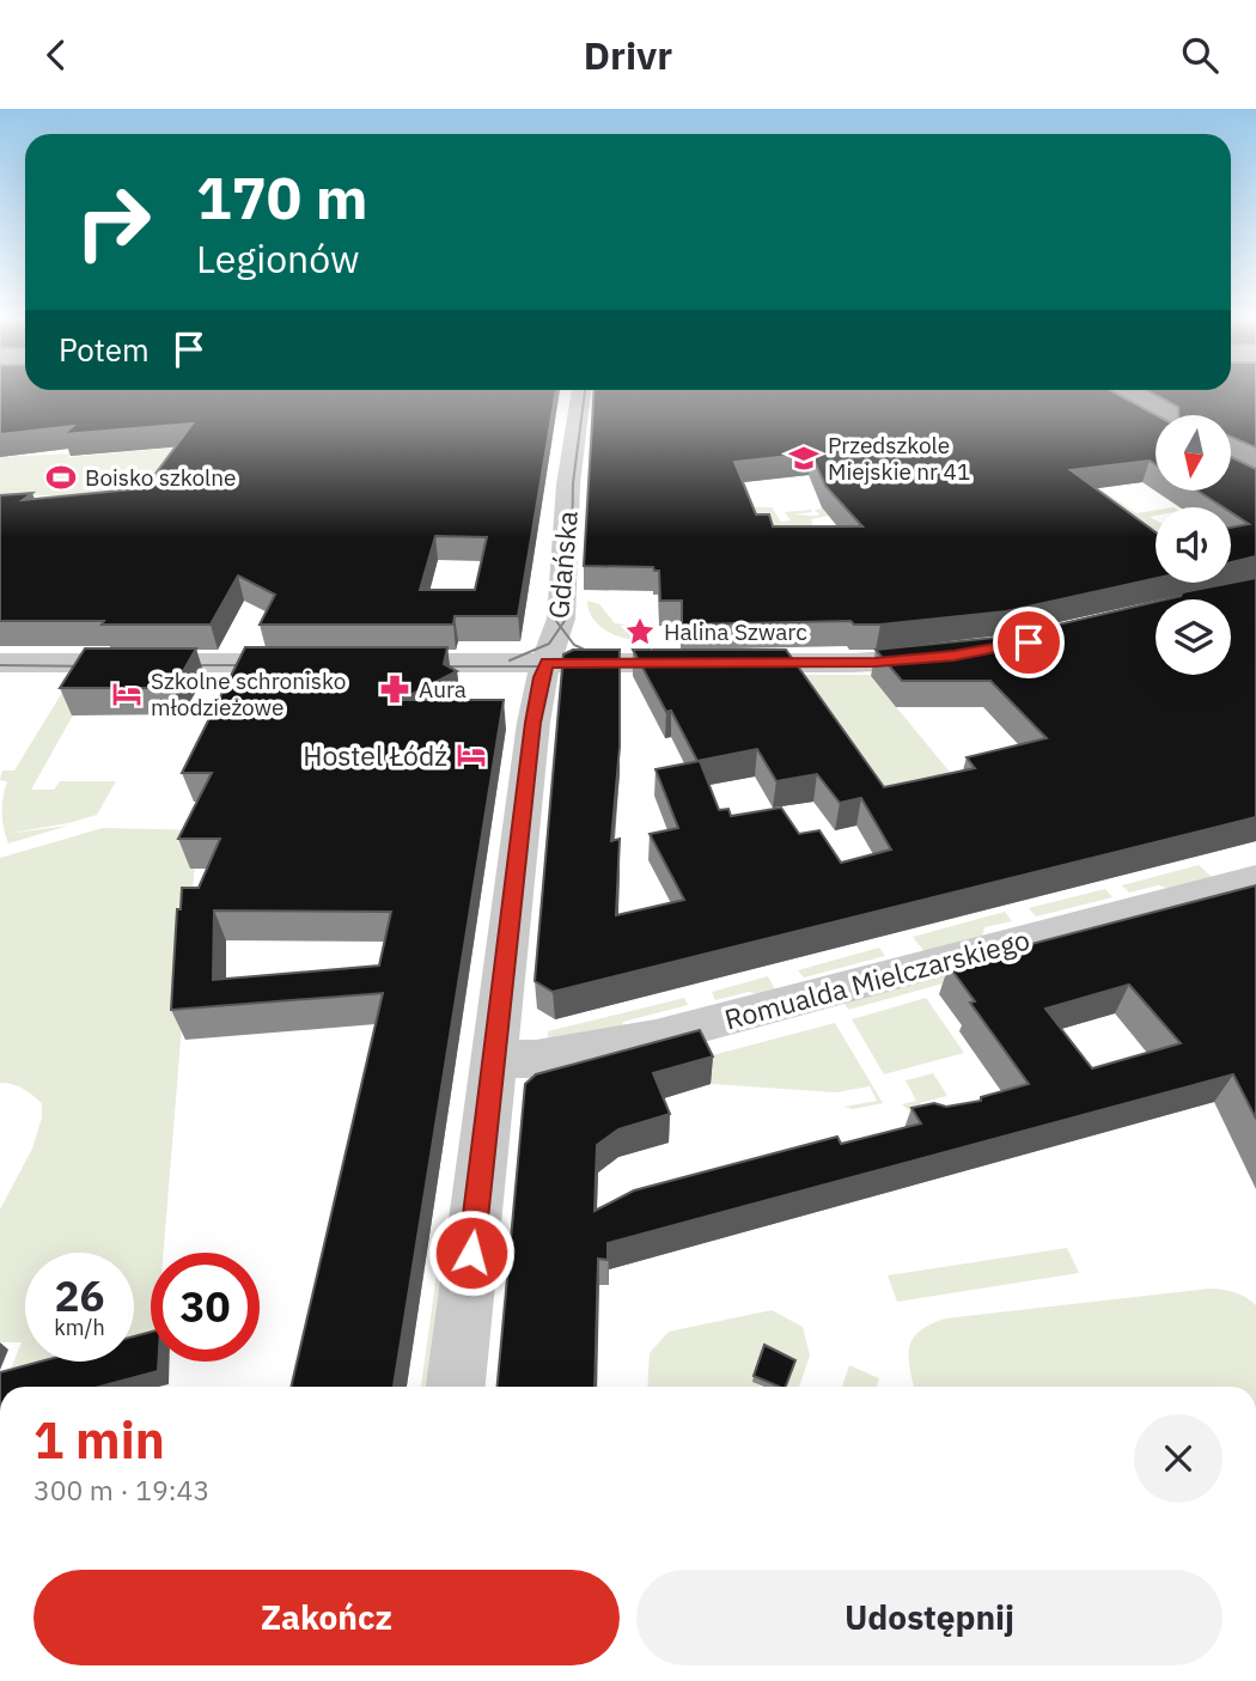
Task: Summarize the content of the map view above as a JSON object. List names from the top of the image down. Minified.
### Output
{"streets":{"street":["Gdańska","Romualda Mielczarskiego"]},"crossings":[["Gdańska","Romualda Mielczarskiego"]],"places":{"school or university":["Przedszkole Miejskie nr 41"],"sports":["Boisko szkolne"],"place":["Halina Szwarc"],"pharmacy":["Aura"],"hotel":["Szkolne schronisko młodzieżowe","Hostel Łódź"]},"north":"bottom","page":{"header":"Drivr","turn":["170 m","Legionów"],"then":"Potem","speed":"26 km/h","limit":"30","heading":["1 min","300 m · 19:43"],"buttons":["Zakończ","Udostępnij"]}}
